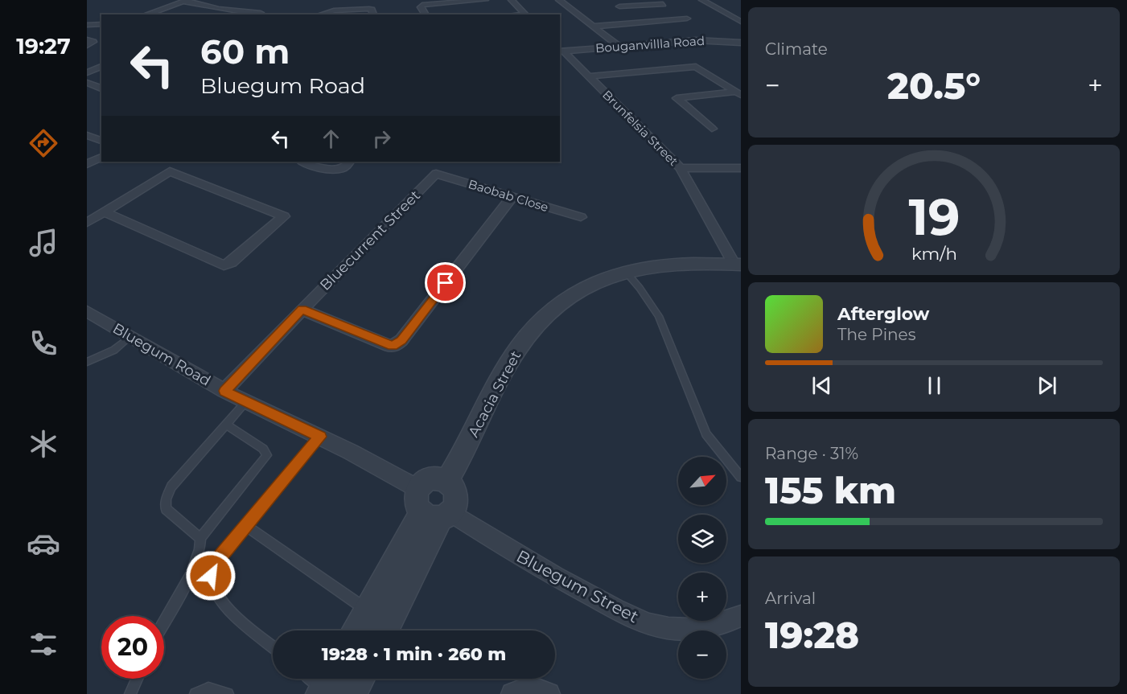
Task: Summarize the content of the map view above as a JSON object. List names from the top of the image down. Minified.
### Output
{"streets":{"street":["Bouganvillla Road","Brunfelsia Street","Baobab Close","Bluecurrent Street","Bluegum Road","Acacia Street","Bluegum Street"]},"crossings":[["Bouganvillla Road","Brunfelsia Street"],["Brunfelsia Street","Acacia Street"],["Baobab Close","Bluecurrent Street"],["Bluecurrent Street","Bluegum Road"],["Bluegum Road","Bluegum Street"]],"north":"top right","page":{"tabs":"19:27","tile":["Climate",["Range · 31%","155 km"],["Arrival","19:28"]],"turn":["60 m","Bluegum Road"],"heat":["−","20.5°","+"],"song":["Afterglow","The Pines"],"map_buttons":["+","−"],"limit":"20","trip":"19:28 · 1 min · 260 m","gauge":["19","km/h"]}}
